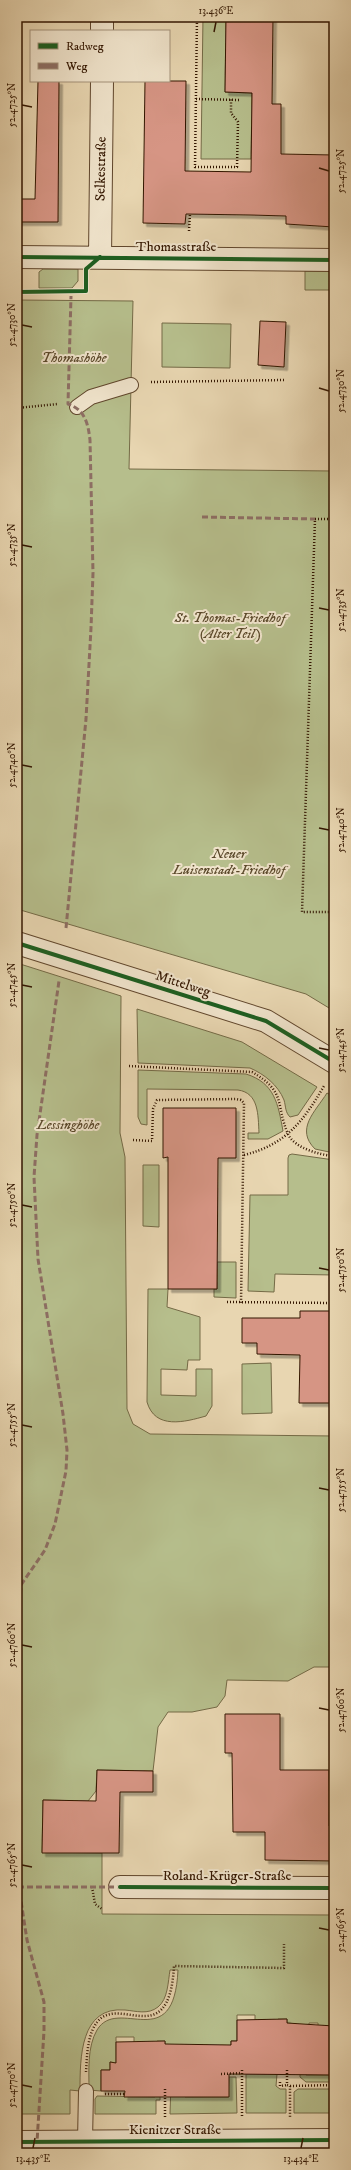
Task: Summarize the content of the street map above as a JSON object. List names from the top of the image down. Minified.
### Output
{"streets":{"street":["Selkestraße","Thomasstraße","Mittelweg","Roland-Krüger-Straße","Kienitzer Straße"]},"crossings":[["Selkestraße","Thomasstraße"]],"parks":["Thomashöhe","St. Thomas-Friedhof (Alter Teil)","Neuer Luisenstadt-Friedhof","Lessinghöhe"],"legend":["Radweg","Weg"],"coordinates":["13.436°E","52.4725°N","52.4730°N","52.4735°N","52.4740°N","52.4745°N","52.4750°N","52.4755°N","52.4760°N","52.4765°N","52.4770°N","13.435°E","13.434°E"]}
